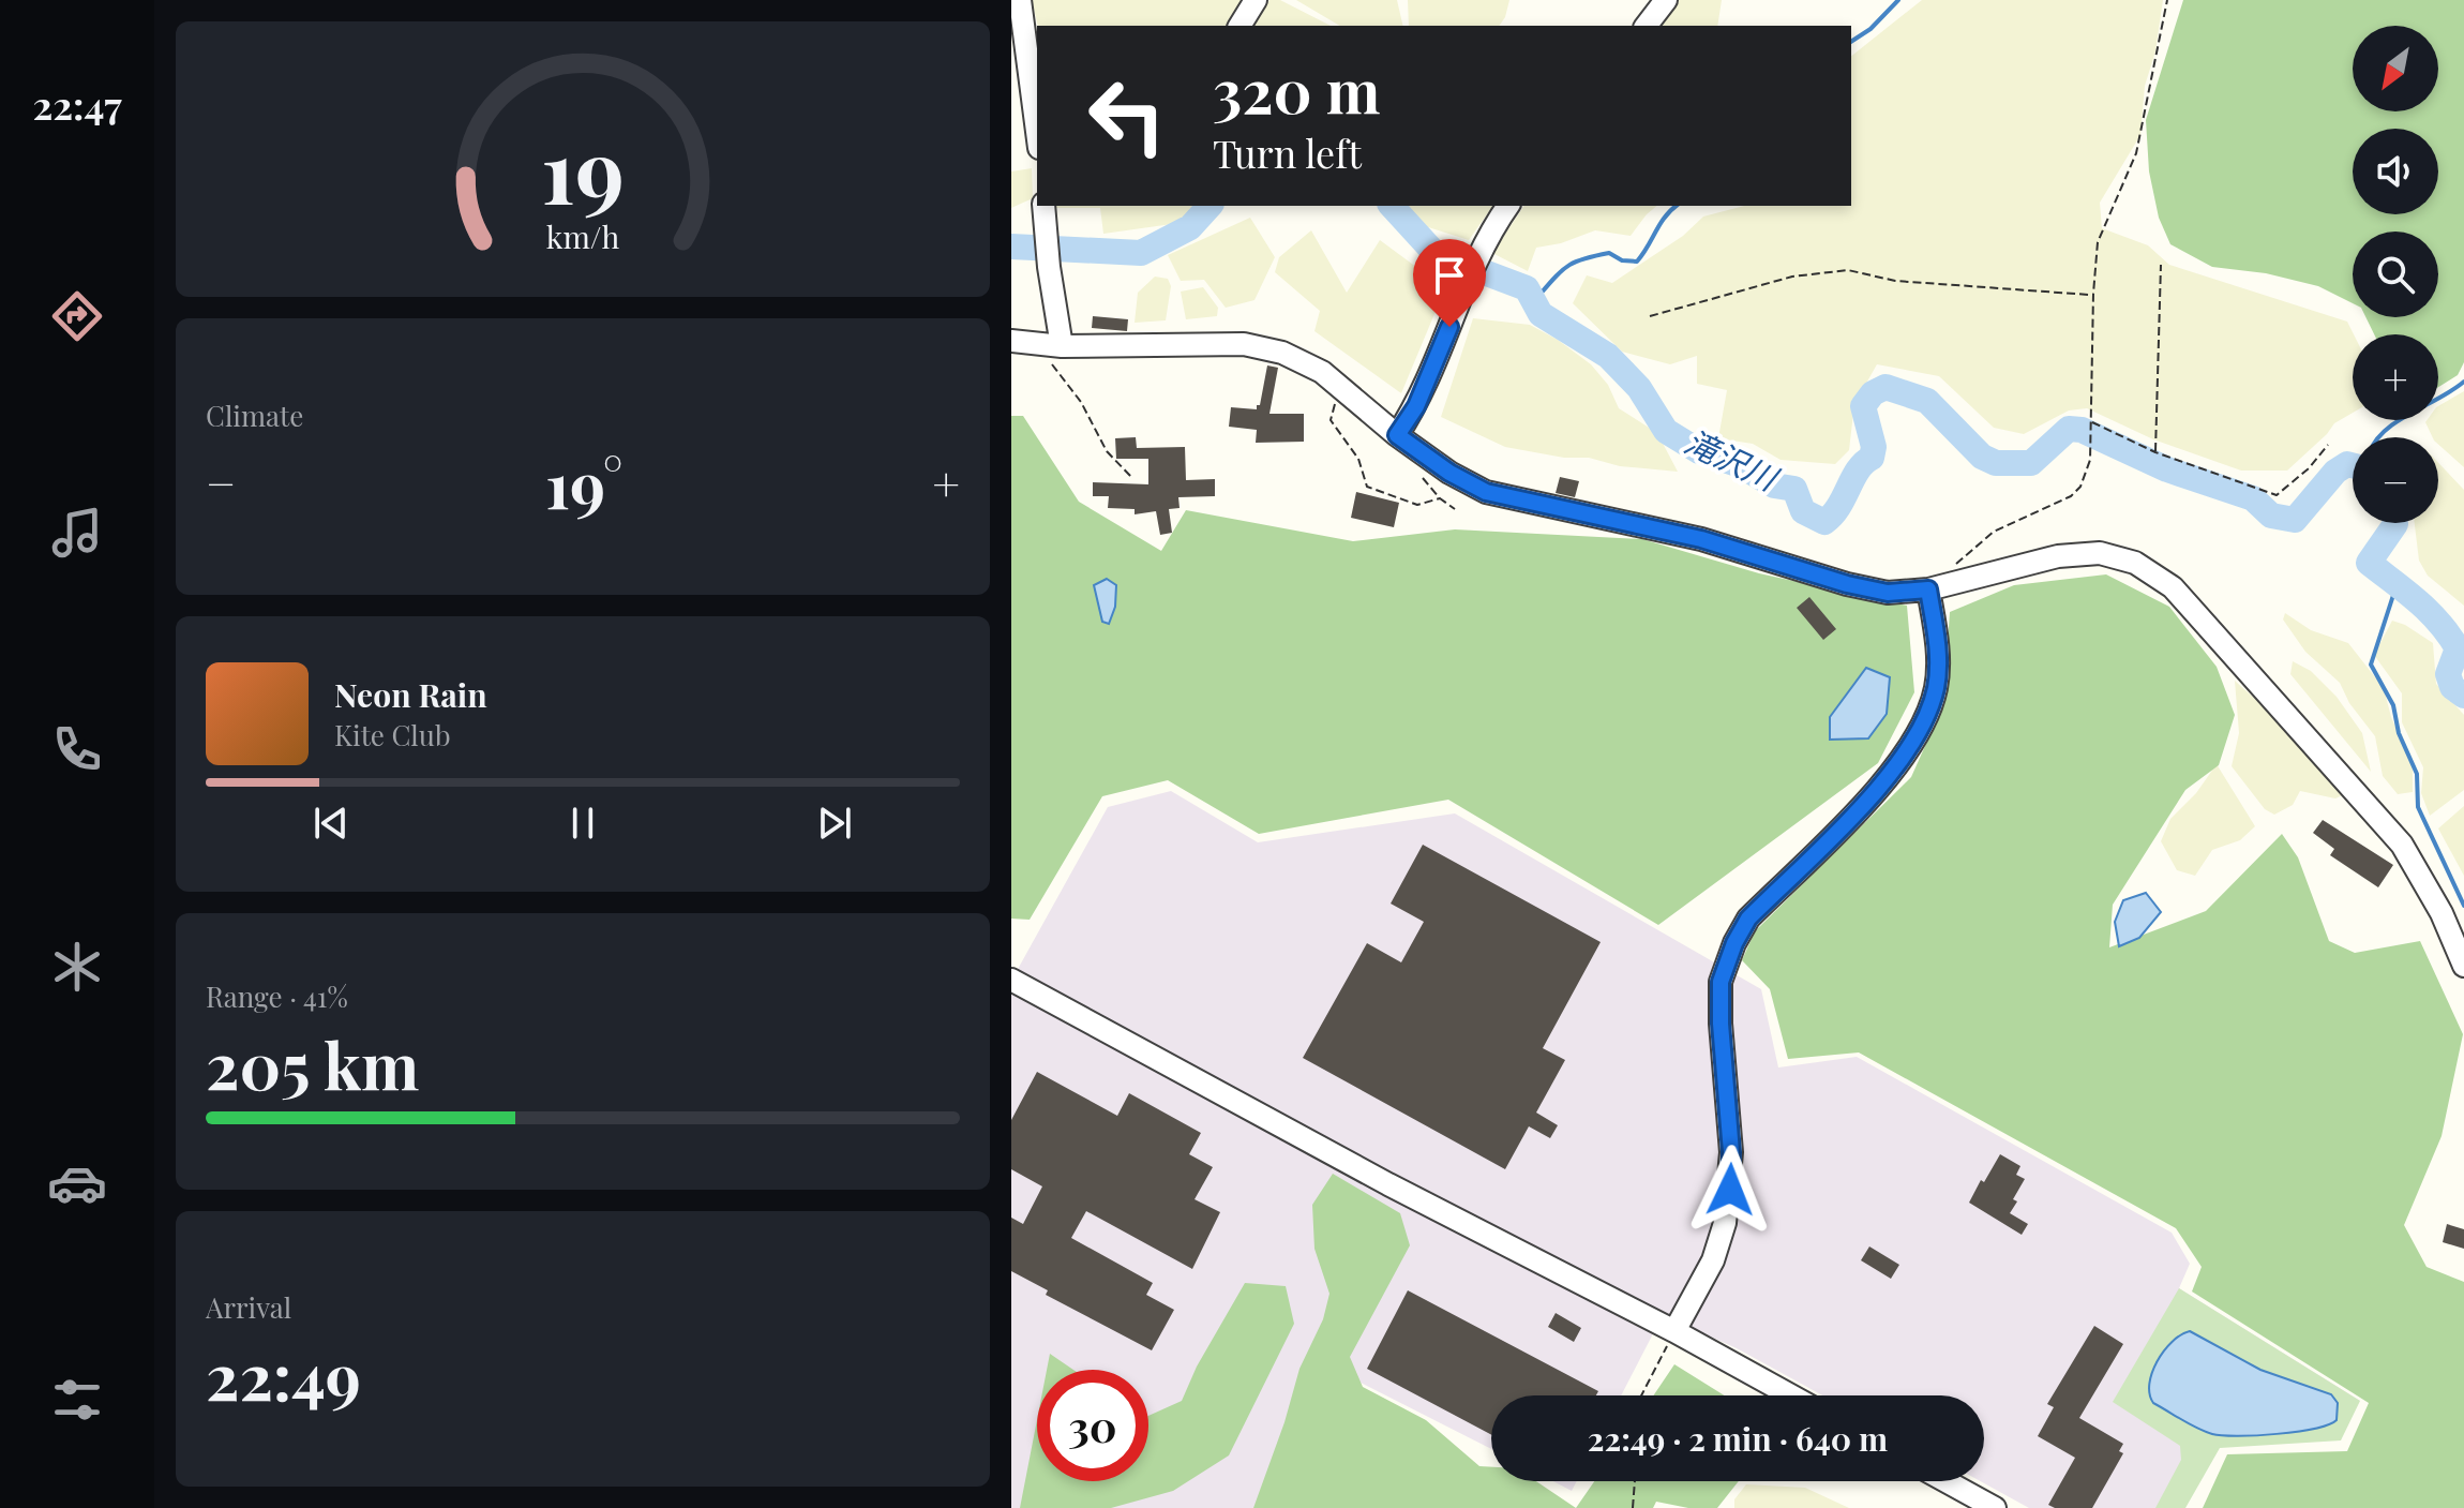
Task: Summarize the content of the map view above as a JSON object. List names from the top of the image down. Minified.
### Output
{"water":["滝沢川"],"north":"bottom left","page":{"tabs":"22:47","map_buttons":["+","−"],"turn":["320 m","Turn left"],"tile":["Climate",["Range · 41%","205 km"],["Arrival","22:49"]],"heat":["−","19°","+"],"song":["Neon Rain","Kite Club"],"limit":"30","trip":"22:49 · 2 min · 640 m","gauge":["19","km/h"]}}
